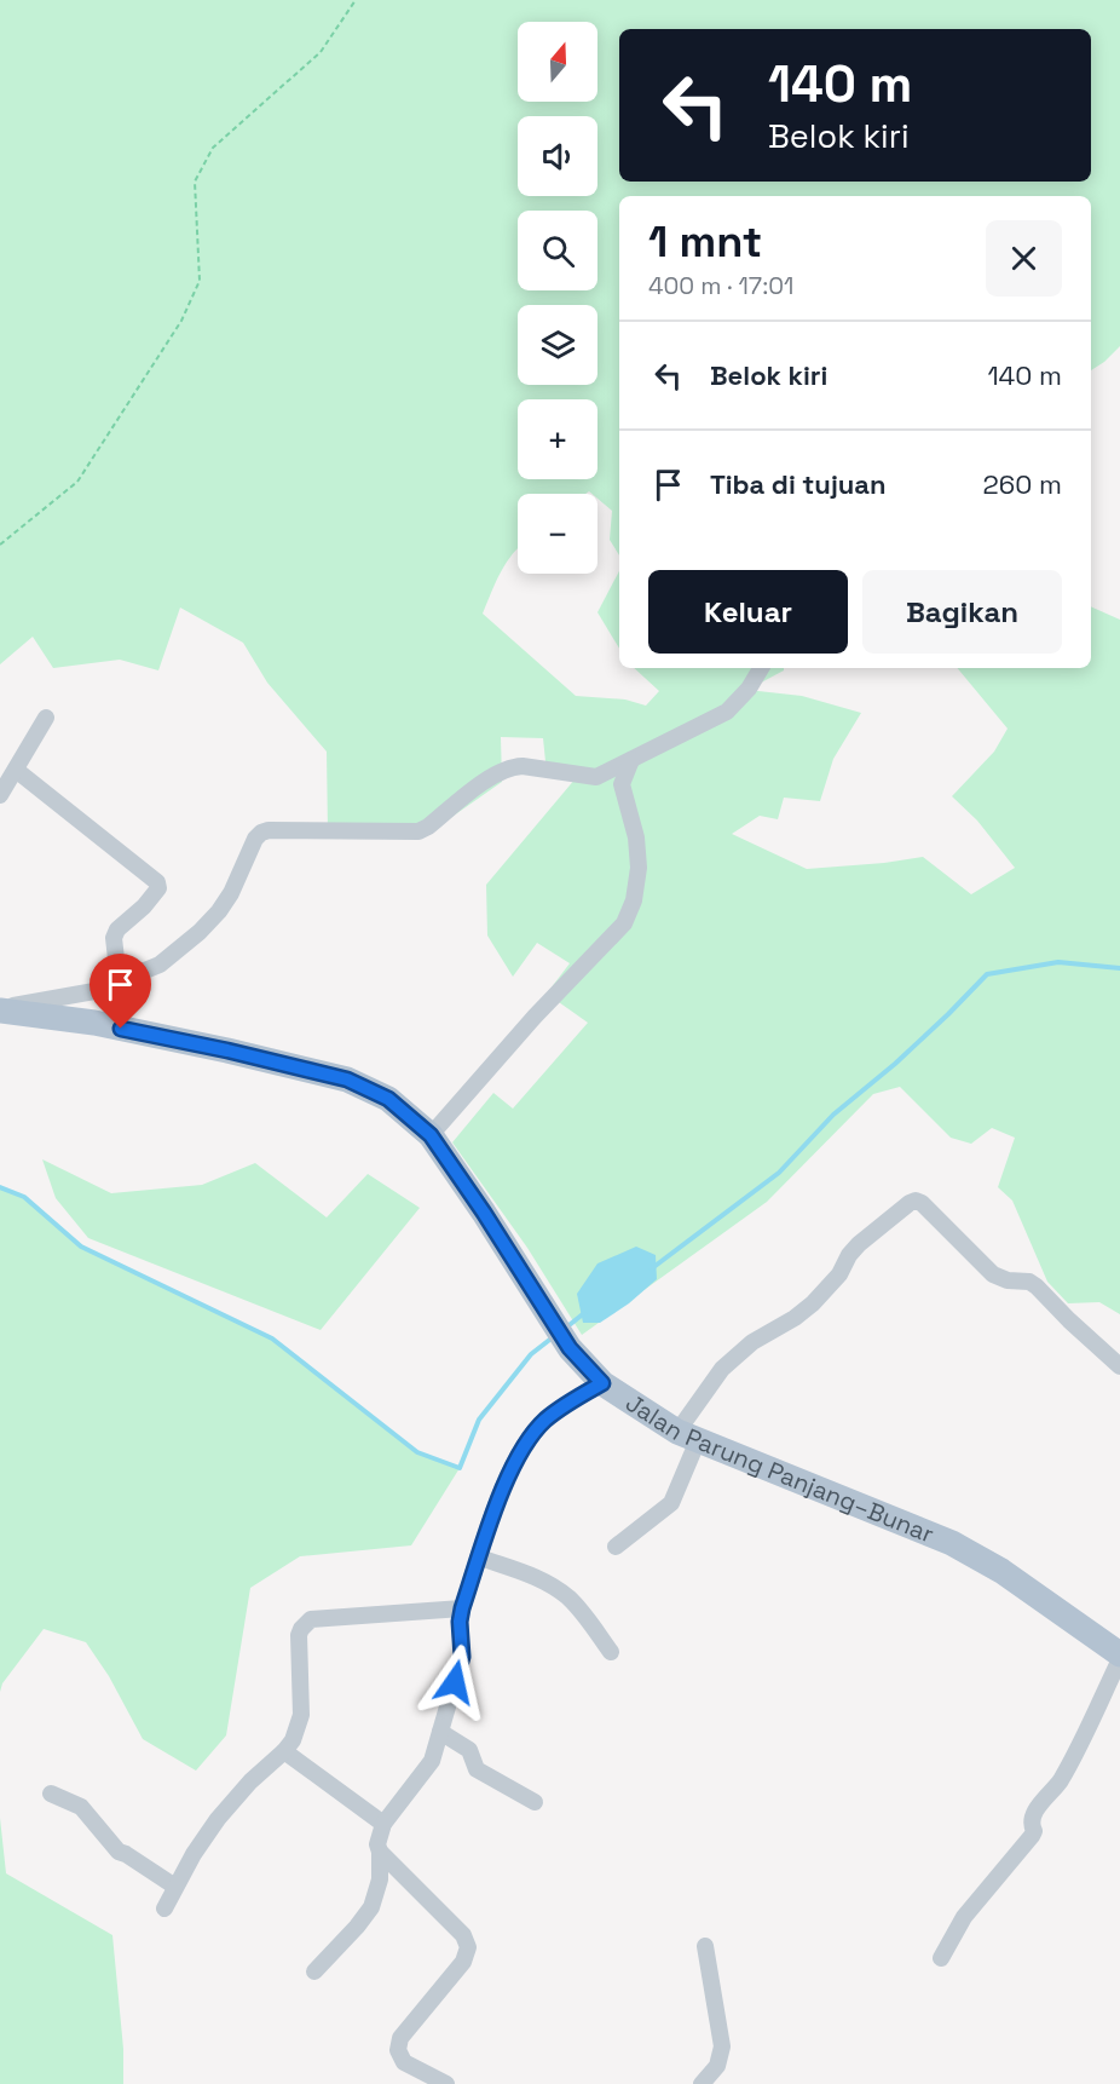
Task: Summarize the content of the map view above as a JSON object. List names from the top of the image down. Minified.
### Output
{"streets":{"main road":["Jalan Parung Panjang–Bunar"]},"north":"top","page":{"map_buttons":["+","−"],"turn":["140 m","Belok kiri"],"heading":["1 mnt","400 m · 17:01"],"list":[{"name":"Belok kiri","value":"140 m"},{"name":"Tiba di tujuan","value":"260 m"}],"buttons":["Keluar","Bagikan"]}}
